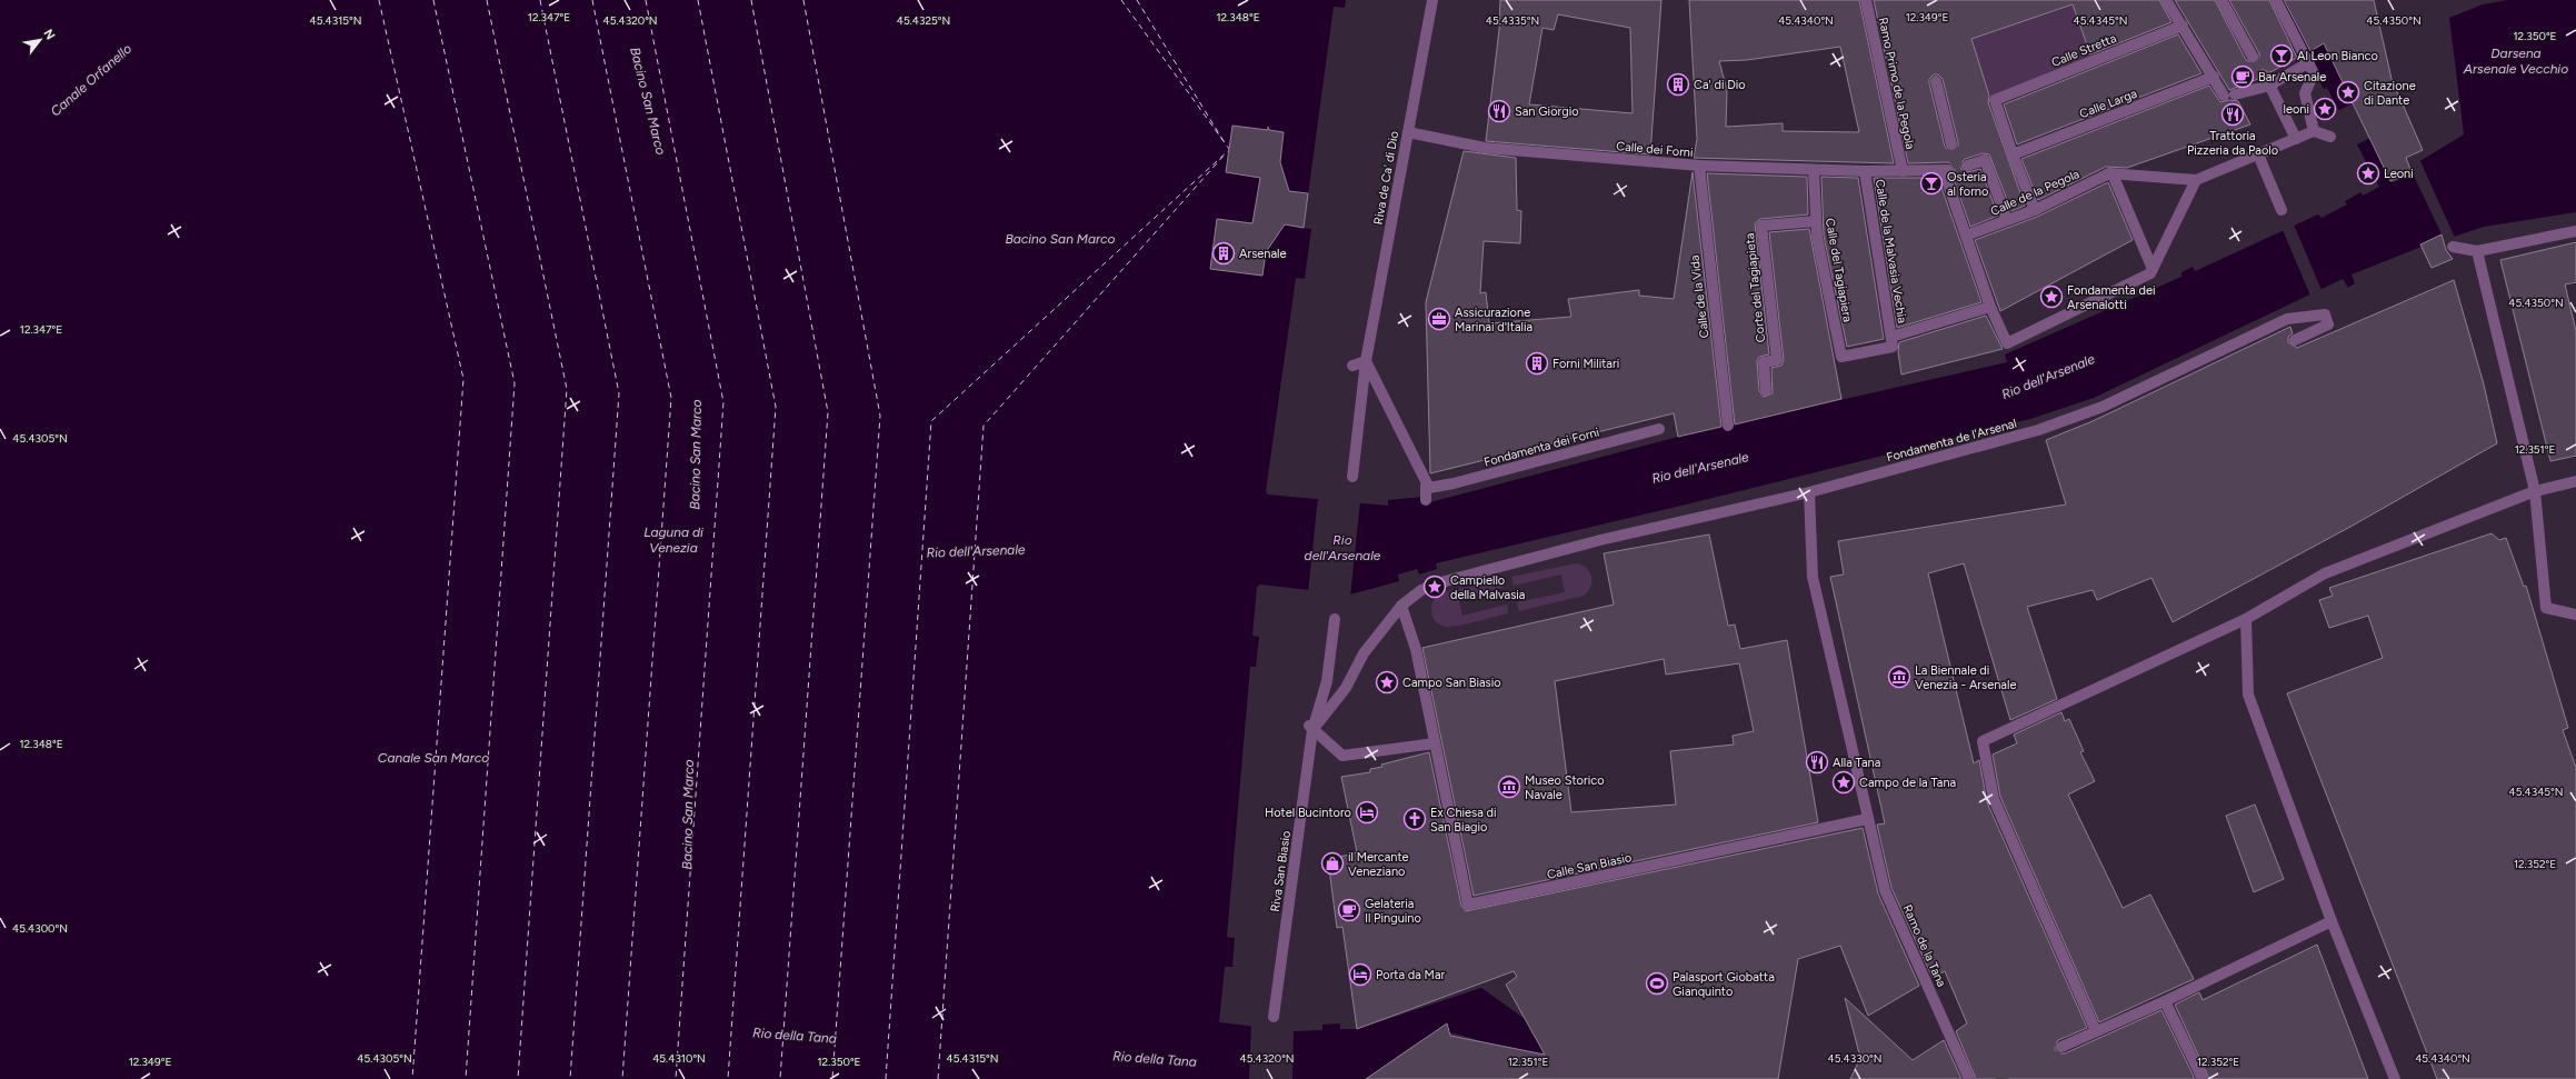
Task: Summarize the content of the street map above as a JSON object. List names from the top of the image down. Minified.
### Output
{"streets":{"street":["Calle Stretta","Ramo Primo de la Pegola","Calle Larga","Calle dei Forni","Riva de Ca' di Dio","Calle de la Pegola","Calle de la Malvasia Vechia","Calle del Tagiapiera","Corte del Tagiapieta","Calle de la Vida","Fondamenta de l'Arsenal","Fondamenta dei Forni","Calle San Biasio","Riva San Biasio","Ramo de la Tana"]},"crossings":[["Calle Stretta","Calle Larga"],["Ramo Primo de la Pegola","Calle dei Forni"],["Calle dei Forni","Riva de Ca' di Dio"],["Calle dei Forni","Calle de la Malvasia Vechia"],["Calle dei Forni","Calle del Tagiapiera"],["Calle dei Forni","Calle de la Vida"],["Calle de la Malvasia Vechia","Calle del Tagiapiera"],["Calle del Tagiapiera","Corte del Tagiapieta"],["Fondamenta de l'Arsenal","Riva San Biasio"],["Calle San Biasio","Ramo de la Tana"]],"water":["Darsena Arsenale Vecchio","Canale Orfanello","Bacino San Marco","Rio dell'Arsenale","Laguna di Venezia","Canale San Marco","Rio della Tana"],"places":{"bar":["Al Leon Bianco","Osteria al forno"],"cafe":["Bar Arsenale","Gelateria Il Pinguino"],"building":["Ca' di Dio","Arsenale","Forni Militari"],"place":["Citazione di Dante","leoni","Leoni","Fondamenta dei Arsenalotti","Campiello della Malvasia","Campo San Biasio","Campo de la Tana"],"restaurant":["San Giorgio","Trattoria Pizzeria da Paolo","Alla Tana"],"office":["Assicurazione Marinai d'Italia"],"museum":["La Biennale di Venezia - Arsenale","Museo Storico Navale"],"hotel":["Hotel Bucintoro","Porta da Mar"],"church":["Ex Chiesa di San Biagio"],"shop":["il Mercante Veneziano"],"sports":["Palasport Giobatta Gianquinto"]},"north":"top right","coordinates":["12.347°E","12.348°E","12.349°E","45.4315°N","45.4320°N","45.4325°N","45.4335°N","45.4340°N","45.4345°N","45.4350°N","12.350°E","45.4305°N","12.351°E","12.352°E","45.4300°N","45.4310°N","45.4330°N"]}
